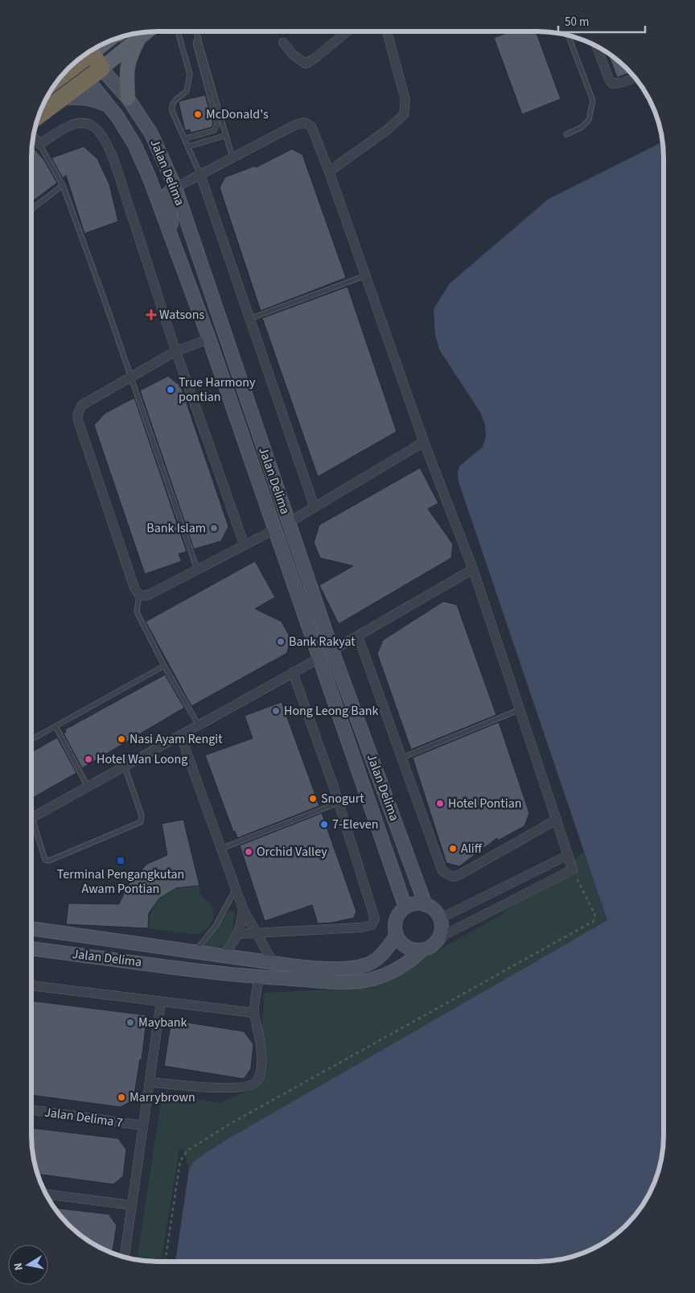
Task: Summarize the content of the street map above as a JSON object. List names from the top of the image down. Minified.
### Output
{"streets":{"street":["Jalan Delima","Jalan Delima 7"]},"places":{"other":["McDonald's","True Harmony pontian","Bank Islam","Bank Rakyat","Hong Leong Bank","Nasi Ayam Rengit","Hotel Wan Loong","Snogurt","Hotel Pontian","7-Eleven","Aliff","Orchid Valley","Maybank","Marrybrown"],"health":["Watsons"],"transit":["Terminal Pengangkutan Awam Pontian"]},"scale_bar":"50 m","north":"left"}
